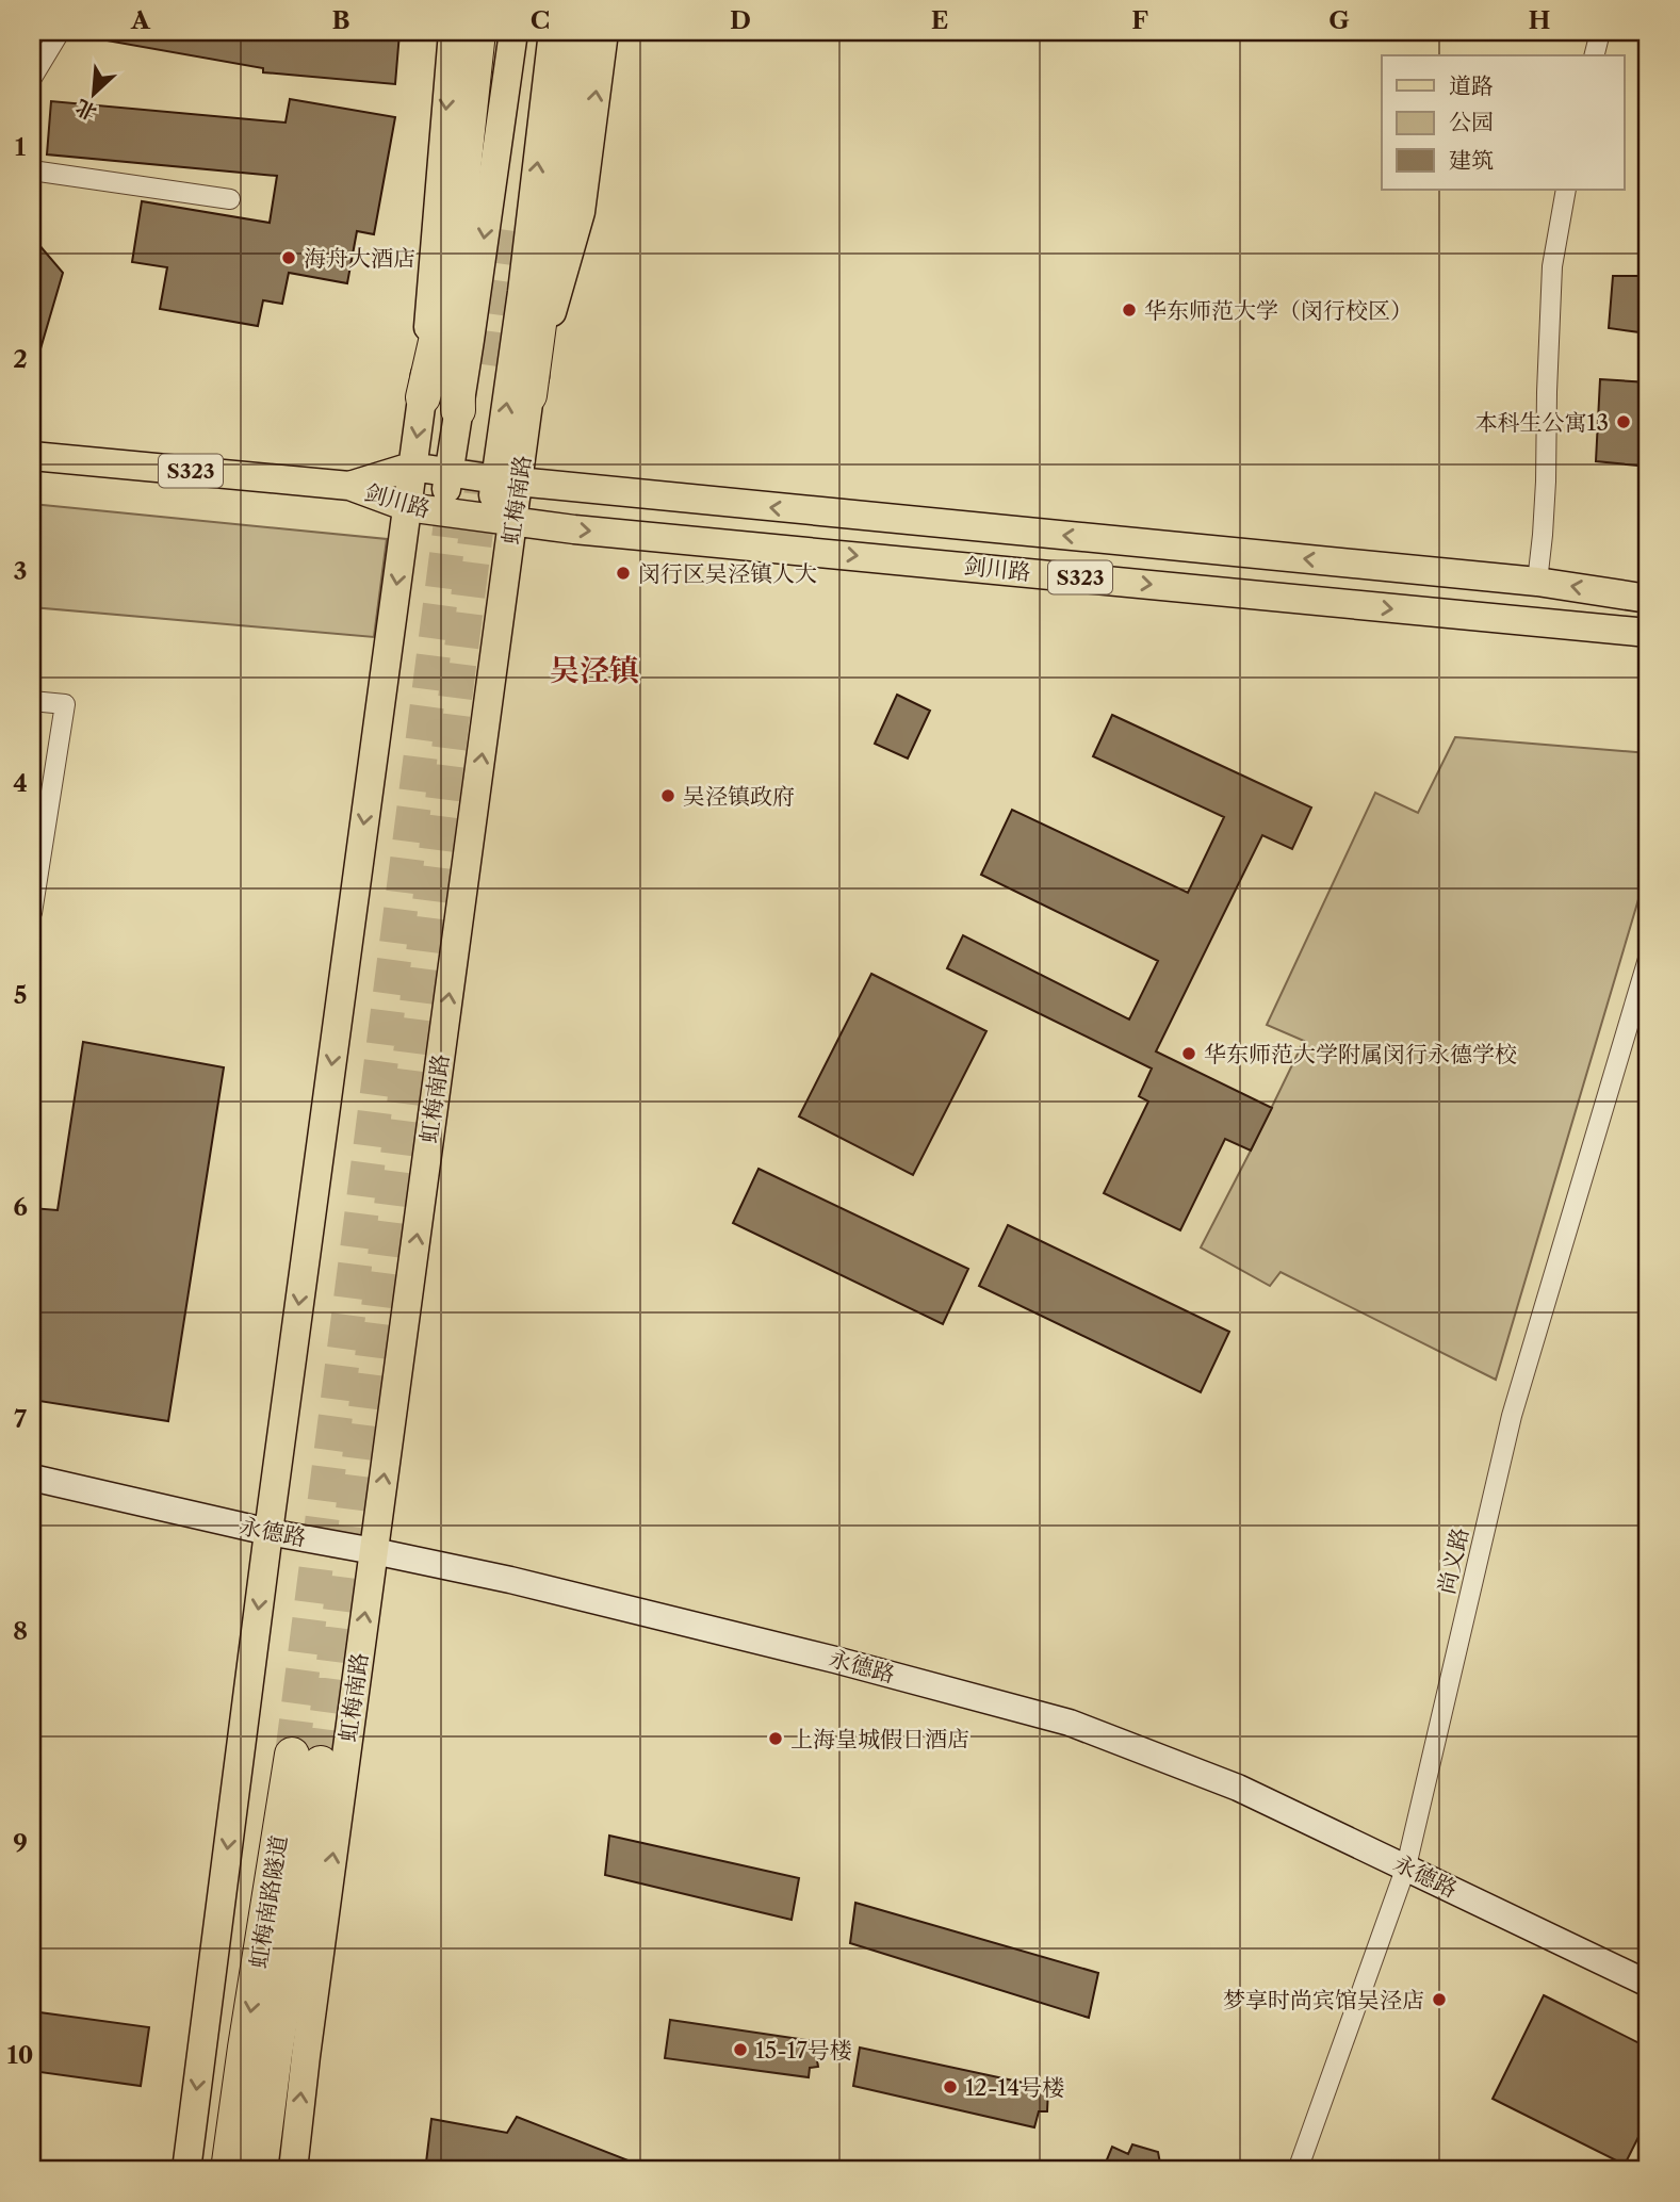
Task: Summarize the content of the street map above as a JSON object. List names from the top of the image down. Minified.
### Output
{"streets":{"highway":["虹梅南路隧道"],"main road":["S323","虹梅南路","剑川路"],"street":["永德路","尚义路"]},"crossings":[["虹梅南路","剑川路"],["虹梅南路","永德路"],["永德路","尚义路"]],"districts":["吴泾镇"],"places":["海舟大酒店","华东师范大学（闵行校区）","本科生公寓13","闵行区吴泾镇人大","吴泾镇政府","华东师范大学附属闵行永德学校","上海皇城假日酒店","梦享时尚宾馆吴泾店","15-17号楼","12-14号楼"],"legend":["道路","公园","建筑"],"north":"bottom left","grid":{"columns":["A","B","C","D","E","F","G","H"],"rows":["1","2","3","4","5","6","7","8","9","10"]}}
